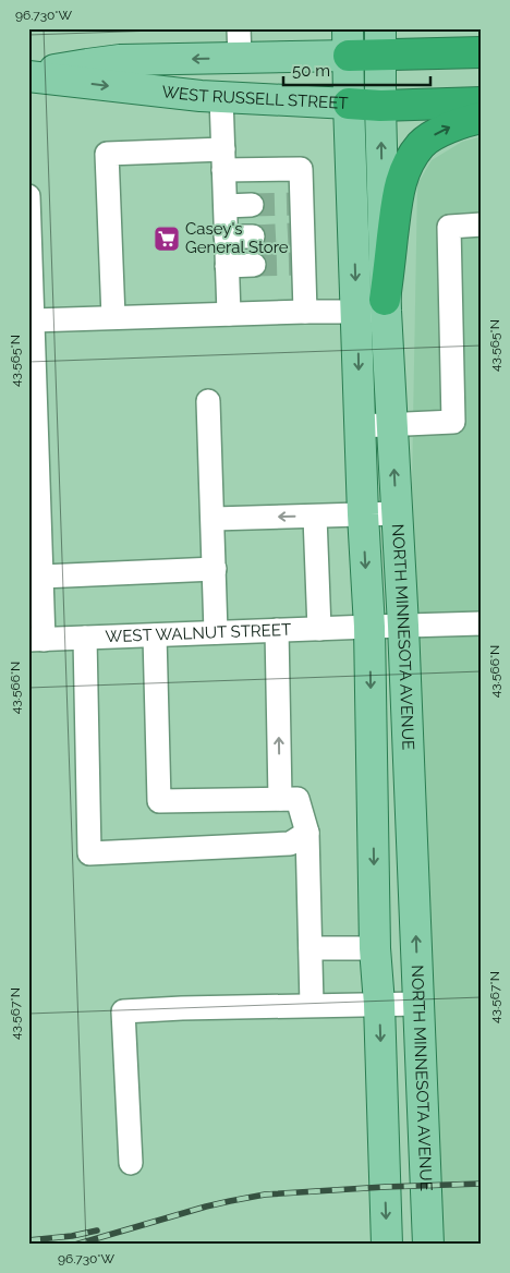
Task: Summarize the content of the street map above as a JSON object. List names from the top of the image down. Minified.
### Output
{"streets":{"highway":["WEST RUSSELL STREET"],"main road":["NORTH MINNESOTA AVENUE"],"street":["WEST WALNUT STREET"]},"crossings":[["WEST RUSSELL STREET","NORTH MINNESOTA AVENUE"],["WEST WALNUT STREET","NORTH MINNESOTA AVENUE"]],"places":{"supermarket":["Casey's General Store"]},"scale_bar":"50 m","coordinates":["96.730°W","43.565°N","43.566°N","43.567°N"]}
